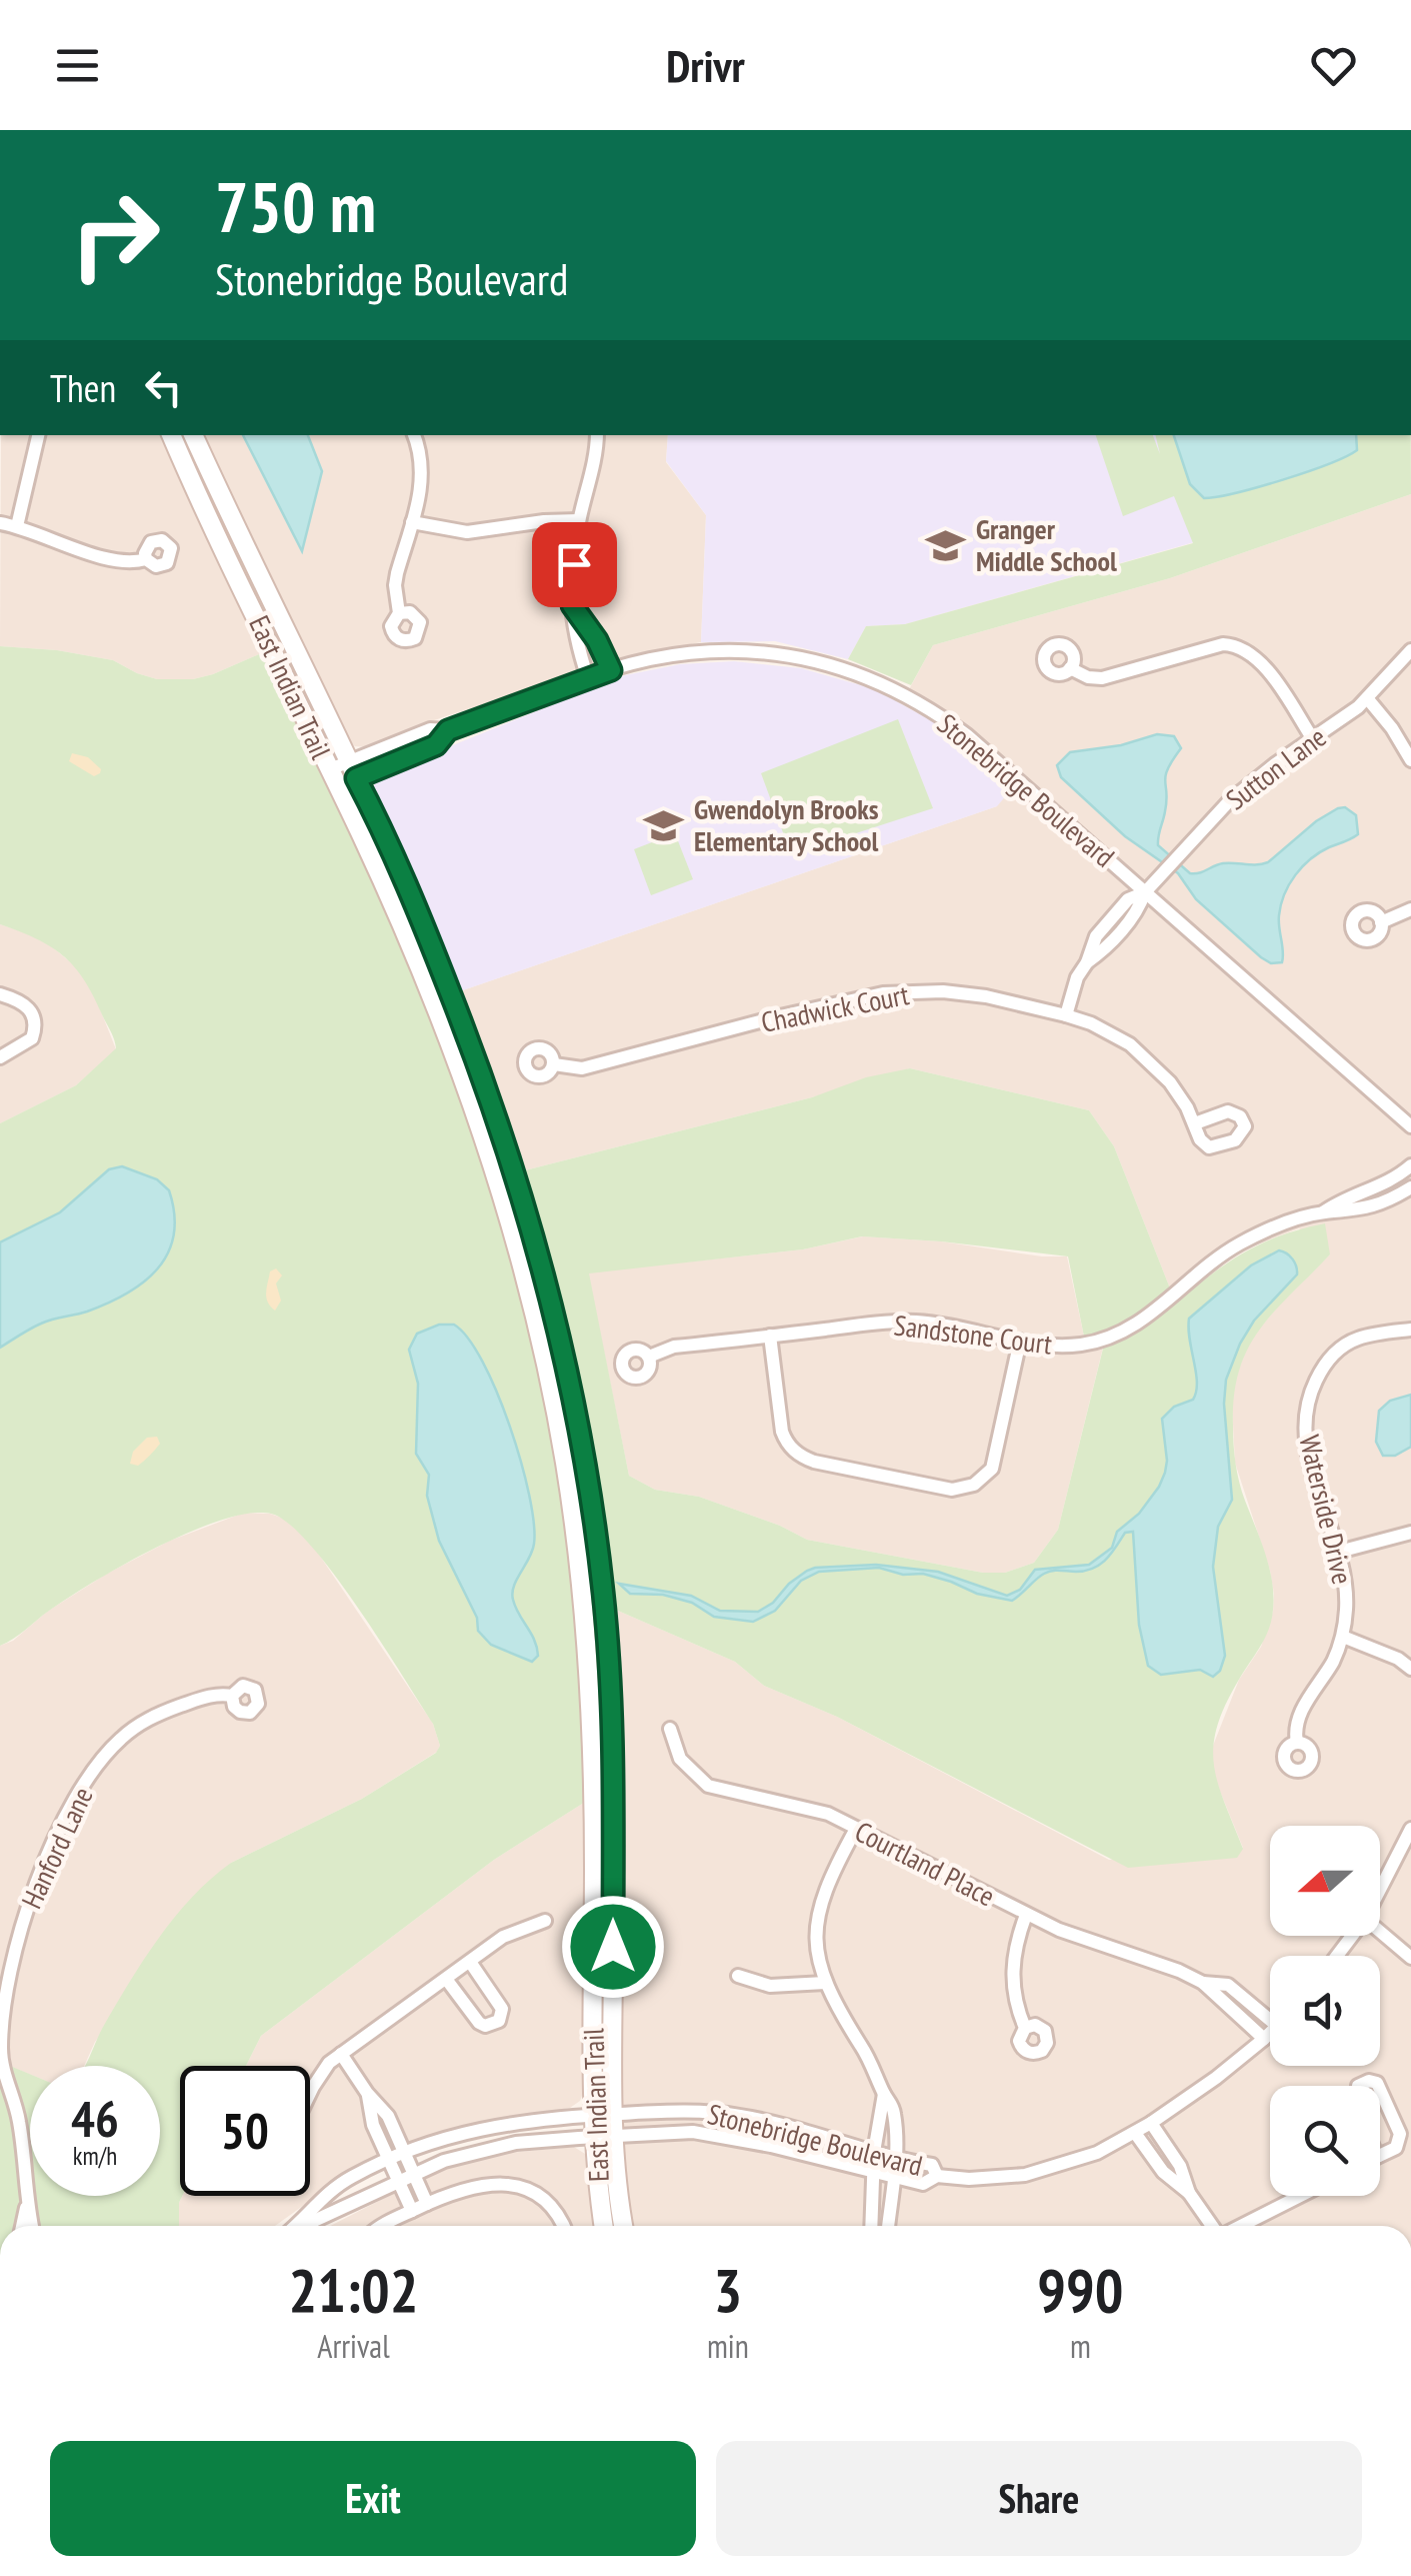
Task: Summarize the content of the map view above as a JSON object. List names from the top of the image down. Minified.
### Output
{"streets":{"main road":["East Indian Trail"],"street":["Sutton Lane","Stonebridge Boulevard","Chadwick Court","Sandstone Court","Waterside Drive","Hanford Lane","Courtland Place"]},"crossings":[["East Indian Trail","Stonebridge Boulevard"],["Sutton Lane","Stonebridge Boulevard"],["Sutton Lane","Chadwick Court"],["Stonebridge Boulevard","Courtland Place"]],"places":{"school or university":["Granger Middle School","Gwendolyn Brooks Elementary School"]},"north":"left","page":{"header":"Drivr","turn":["750 m","Stonebridge Boulevard"],"then":"Then","speed":"46 km/h","limit":"50","eta":["21:02","Arrival","3","min","990","m"],"buttons":["Exit","Share"]}}
